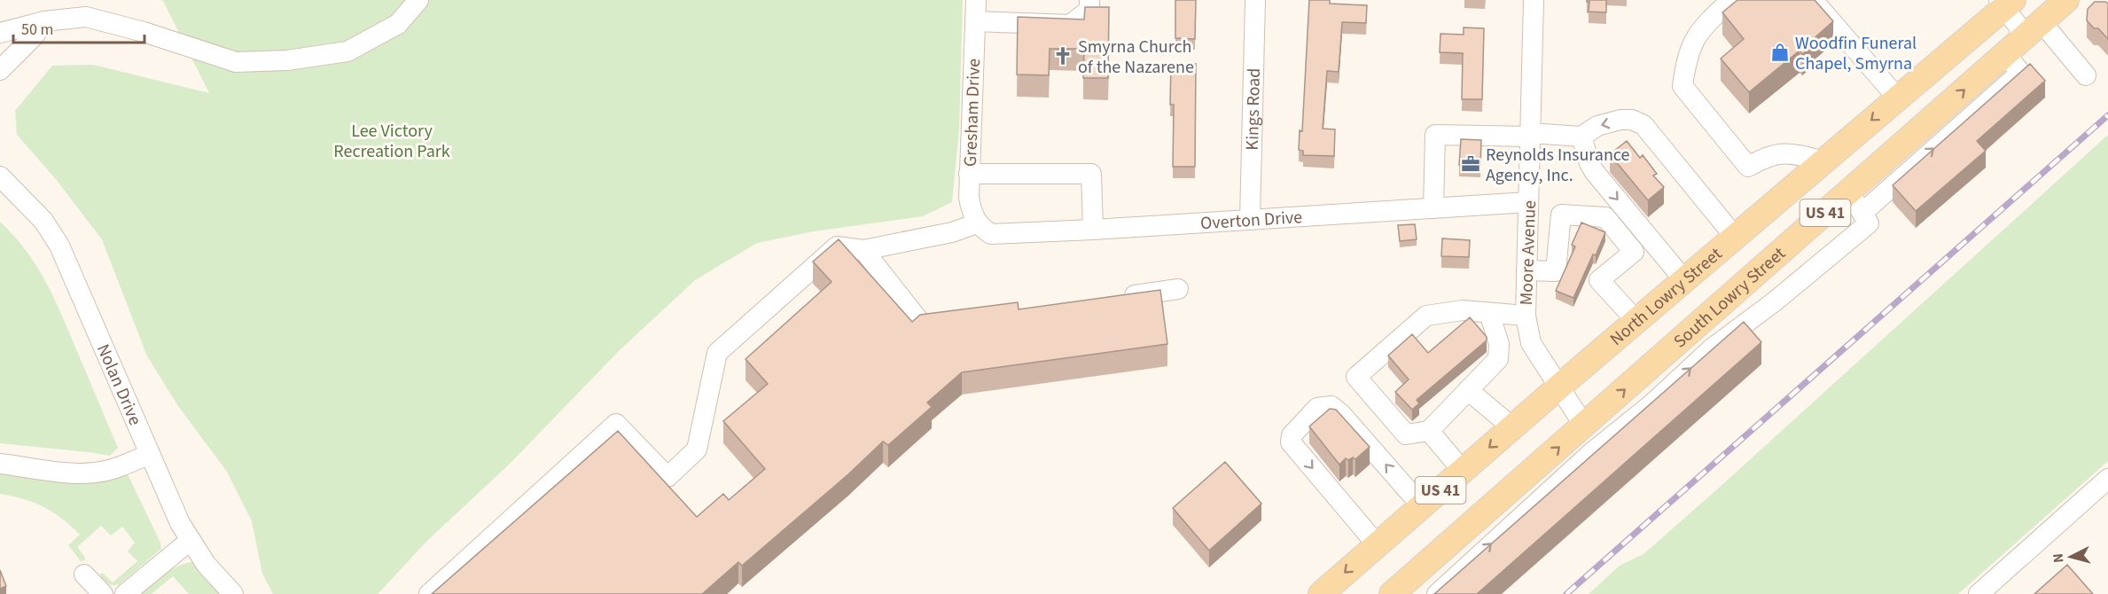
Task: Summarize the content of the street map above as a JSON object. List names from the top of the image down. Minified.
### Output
{"streets":{"main road":["US 41","North Lowry Street","South Lowry Street"],"street":["Kings Road","Gresham Drive","Overton Drive","Moore Avenue","Nolan Drive"]},"crossings":[["Kings Road","Overton Drive"],["Gresham Drive","Overton Drive"],["Overton Drive","Moore Avenue"],["Moore Avenue","North Lowry Street"],["Moore Avenue","South Lowry Street"]],"one_way":["South Lowry Street"],"parks":["Lee Victory Recreation Park"],"places":{"shop":["Woodfin Funeral Chapel, Smyrna"],"church":["Smyrna Church of the Nazarene"],"office":["Reynolds Insurance Agency, Inc."]},"scale_bar":"50 m","north":"left"}
